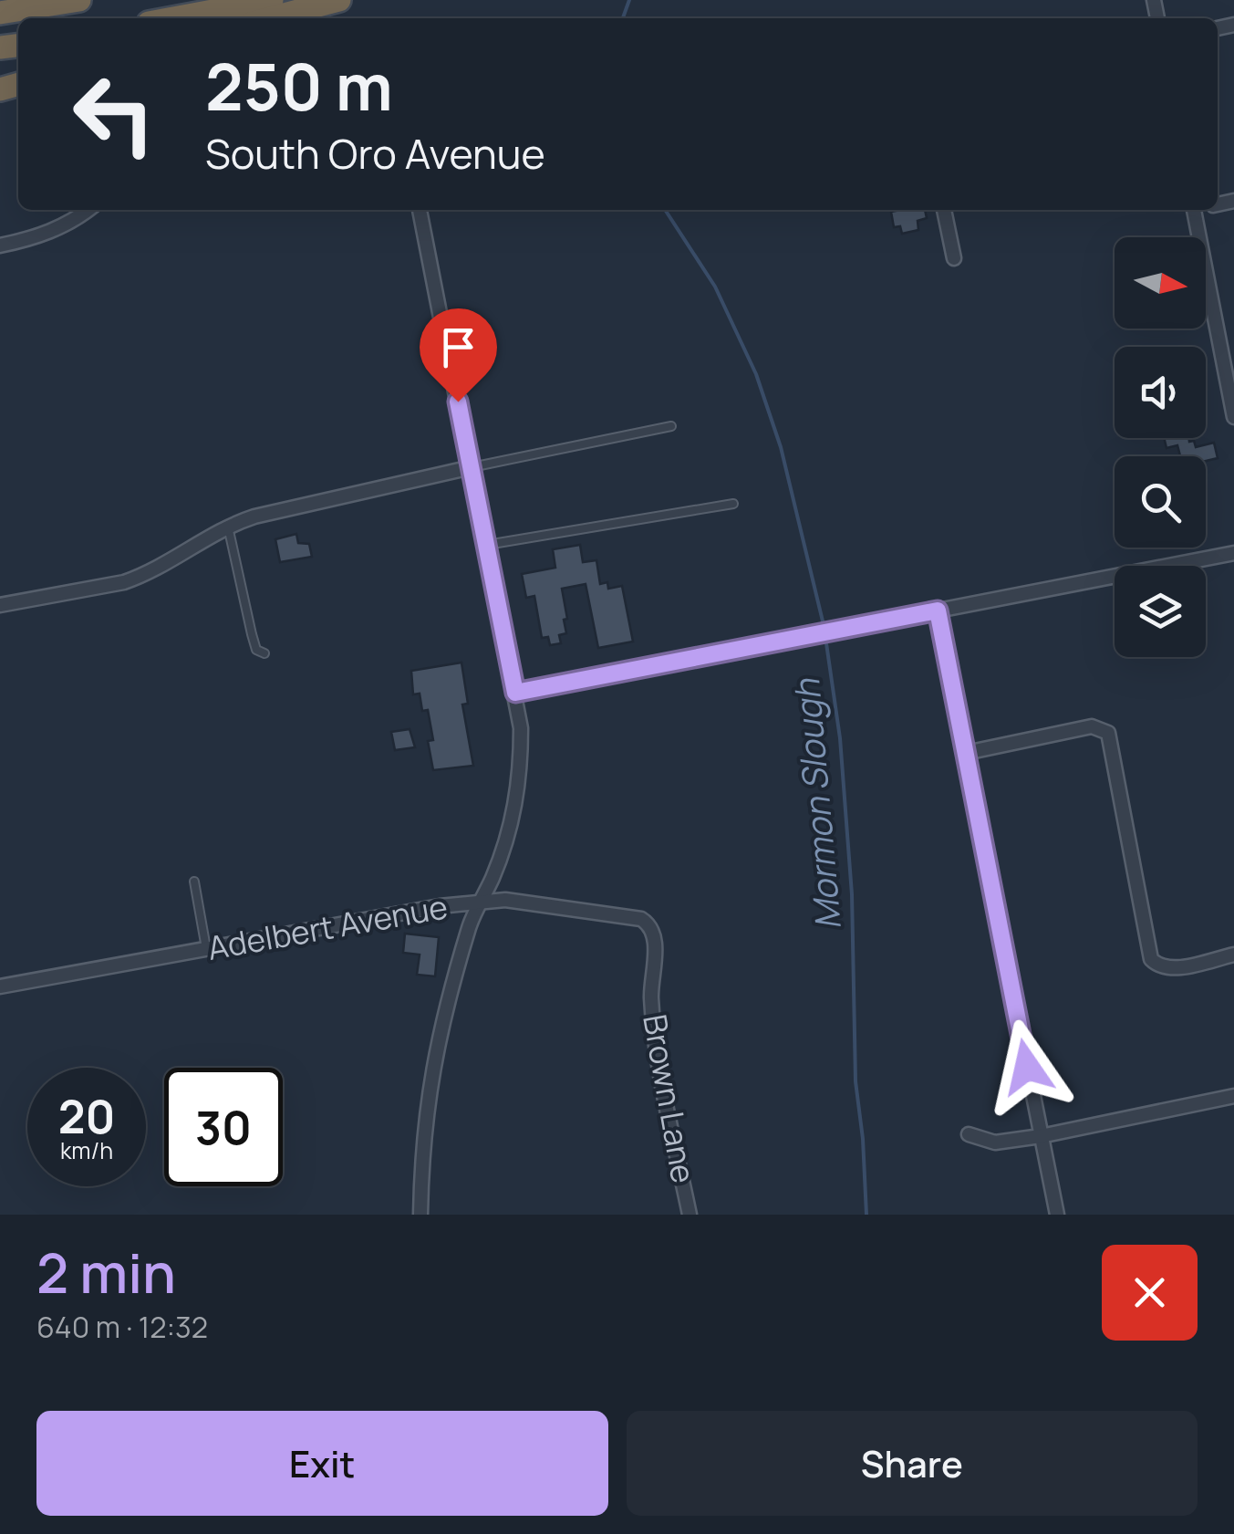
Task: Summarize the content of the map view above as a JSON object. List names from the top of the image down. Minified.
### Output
{"streets":{"street":["Adelbert Avenue","Brown Lane"]},"crossings":[["Adelbert Avenue","Brown Lane"]],"water":["Mormon Slough"],"north":"right","page":{"turn":["250 m","South Oro Avenue"],"speed":"20 km/h","limit":"30","heading":["2 min","640 m · 12:32"],"buttons":["Exit","Share"]}}
